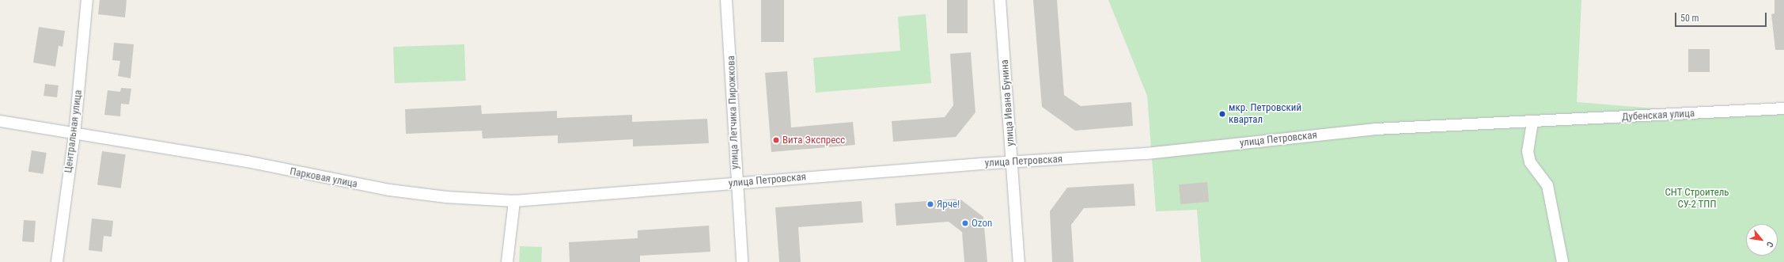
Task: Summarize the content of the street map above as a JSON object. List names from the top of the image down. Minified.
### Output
{"streets":{"street":["улица Ивана Бунина","улица Летчика Пирожкова","Дубенская улица","Центральная улица","улица Петровская","Парковая улица"]},"crossings":[["улица Ивана Бунина","улица Петровская"],["улица Летчика Пирожкова","улица Петровская"],["Дубенская улица","улица Петровская"],["Центральная улица","Парковая улица"],["улица Петровская","Парковая улица"]],"parks":["СНТ Строитель СУ-2 ТПП"],"places":["мкр. Петровский квартал","Вита Экспресс","Ярче!","Ozon"],"scale_bar":"50 m","north":"bottom right"}
